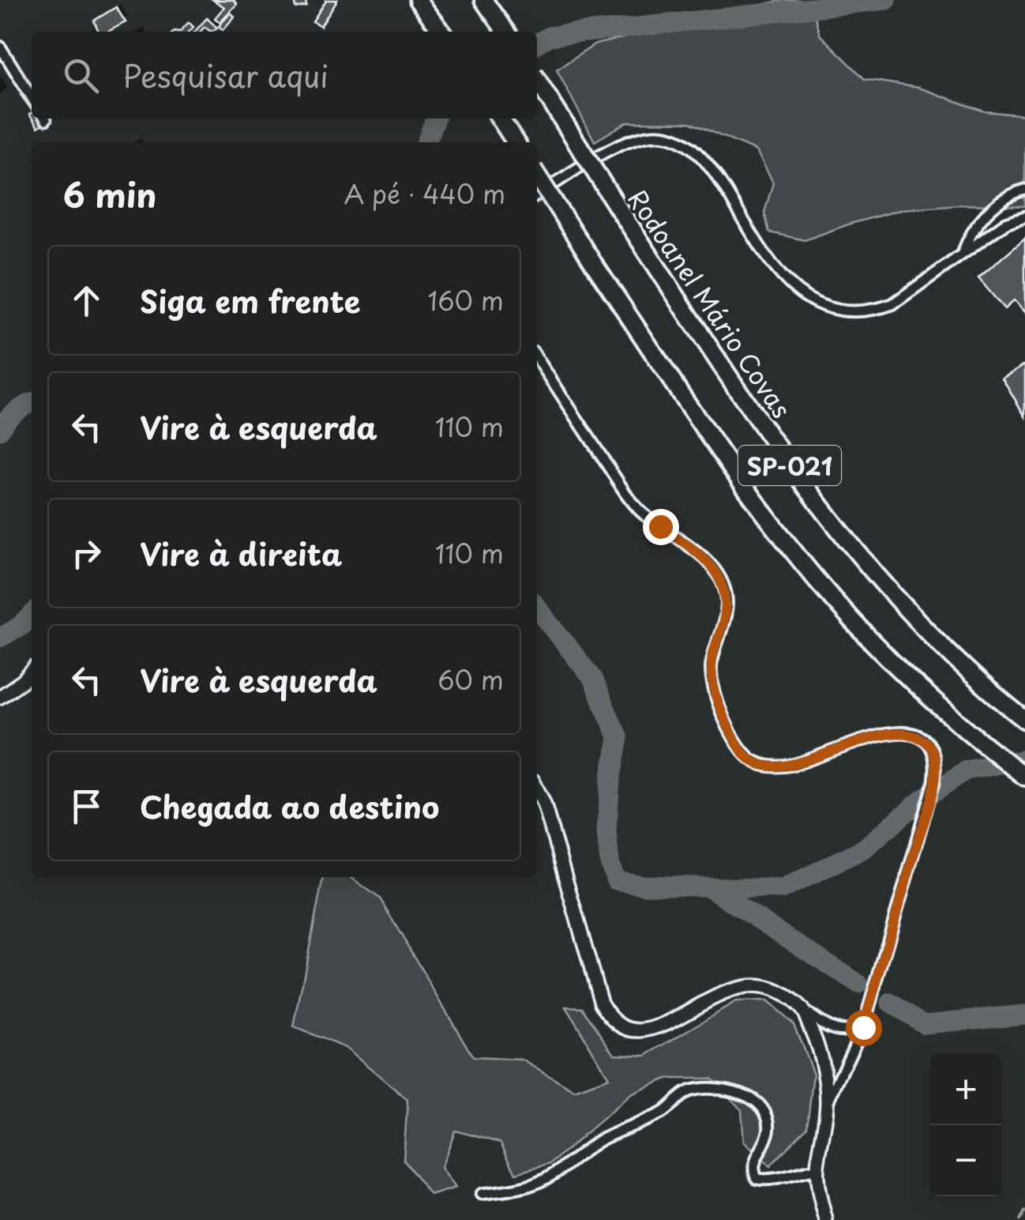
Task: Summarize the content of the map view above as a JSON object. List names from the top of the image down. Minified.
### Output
{"streets":{"highway":["Rodoanel Mário Covas","SP-021"]},"page":{"search":"Pesquisar aqui","heading":["6 min","A pé · 440 m"],"list":[["Siga em frente","160 m"],["Vire à esquerda","110 m"],["Vire à direita","110 m"],["Vire à esquerda","60 m"],"Chegada ao destino"],"map_buttons":["+","−"]}}
